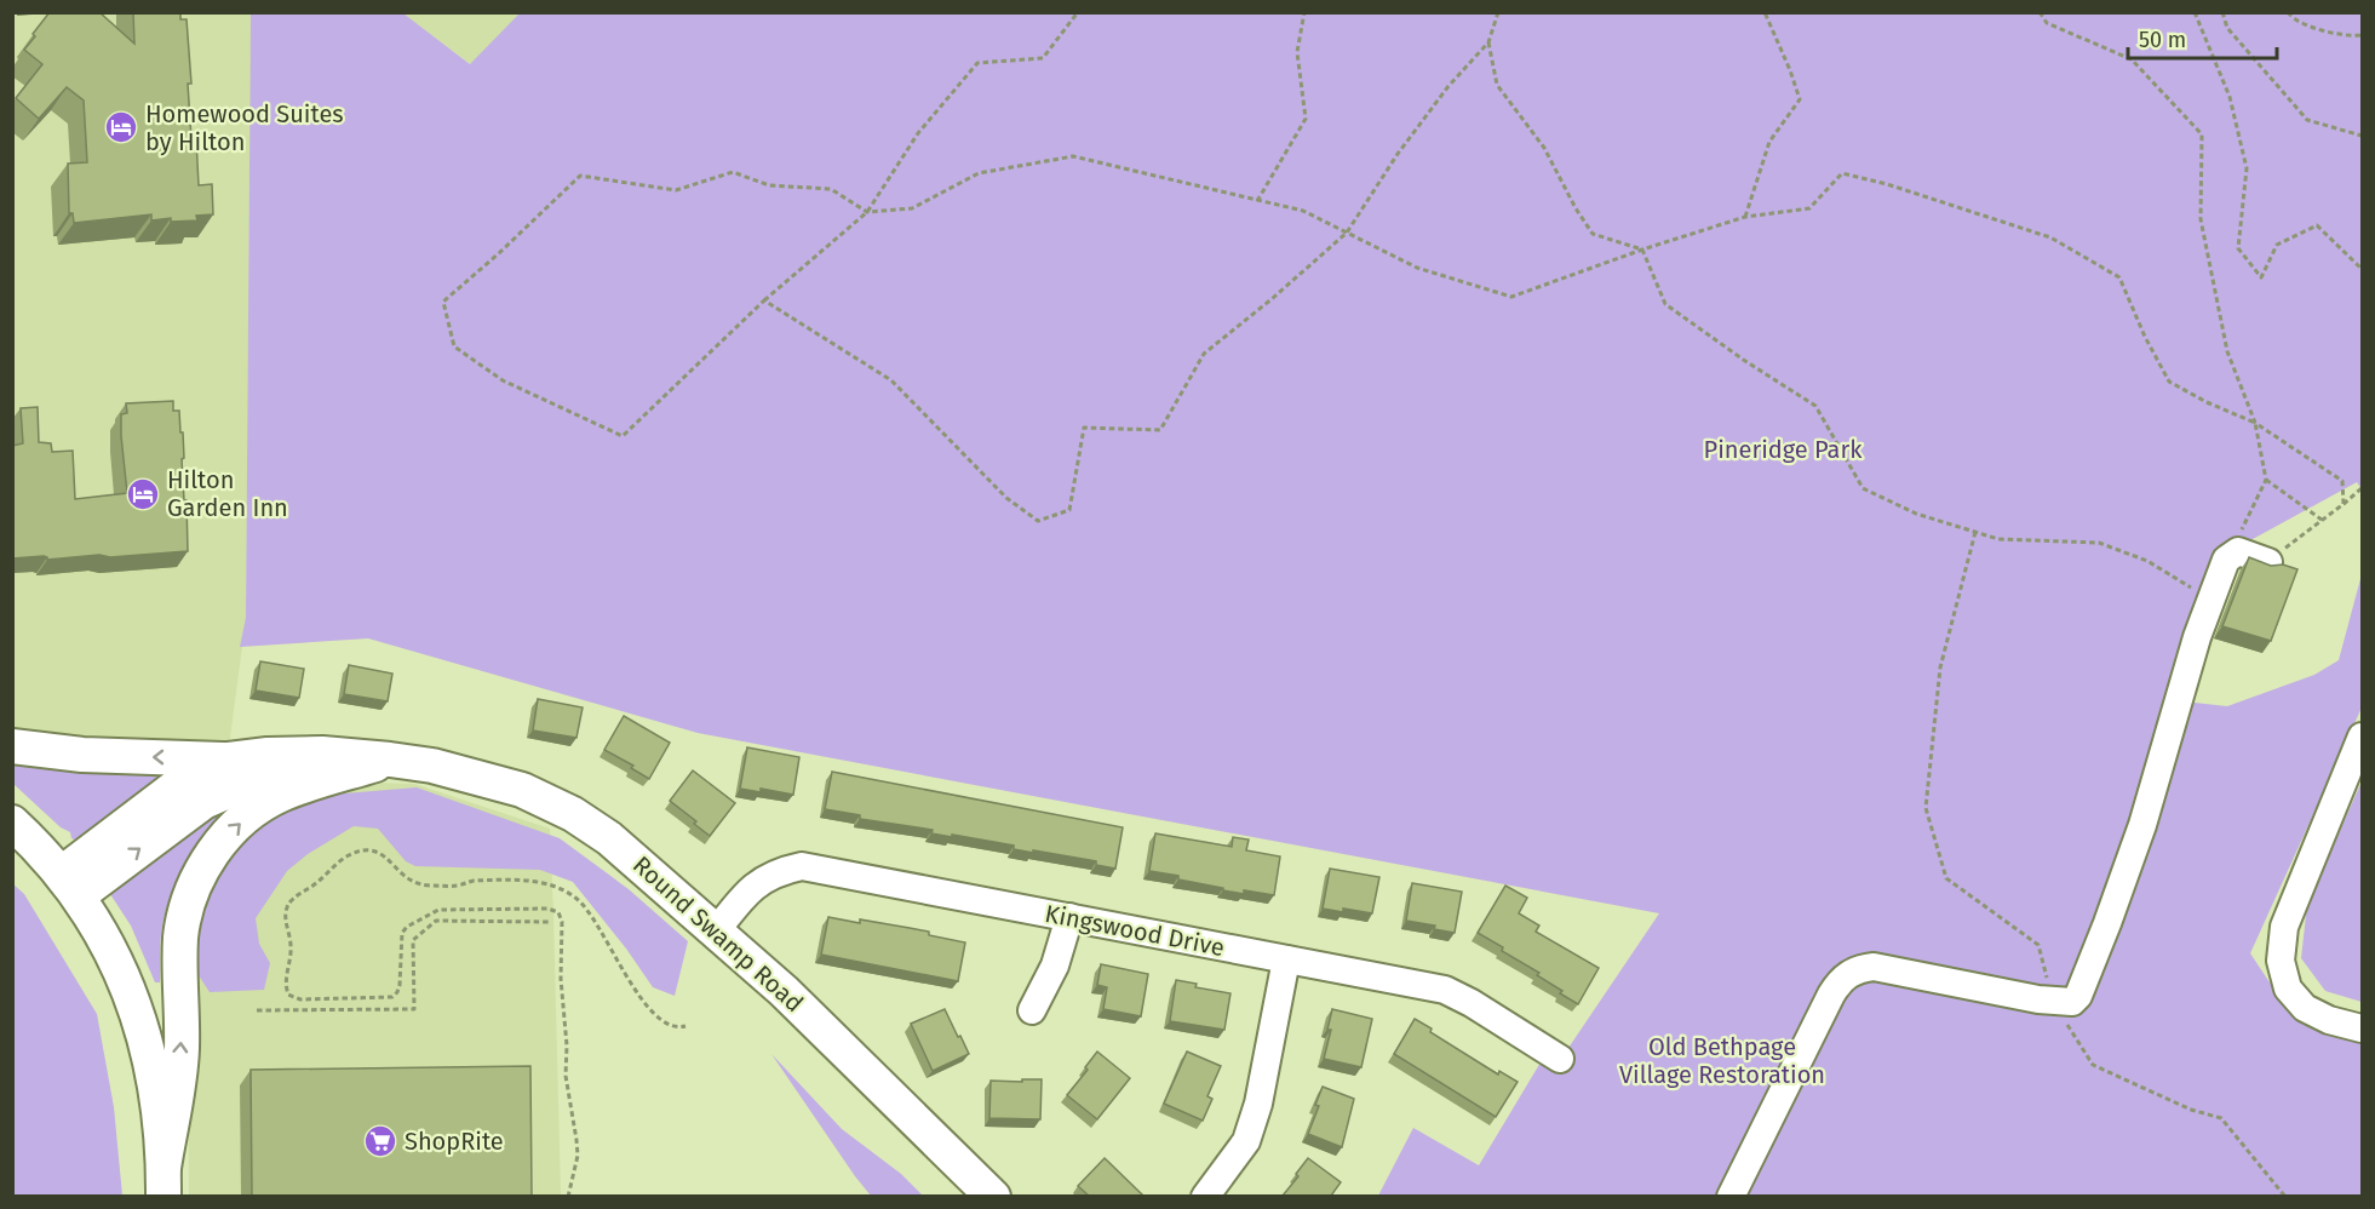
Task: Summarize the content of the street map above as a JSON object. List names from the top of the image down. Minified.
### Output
{"streets":{"main road":["Round Swamp Road"],"street":["Kingswood Drive"]},"crossings":[["Kingswood Drive","Round Swamp Road"]],"parks":["Pineridge Park","Old Bethpage Village Restoration"],"places":{"hotel":["Homewood Suites by Hilton","Hilton Garden Inn"],"supermarket":["ShopRite"]},"scale_bar":"50 m"}
